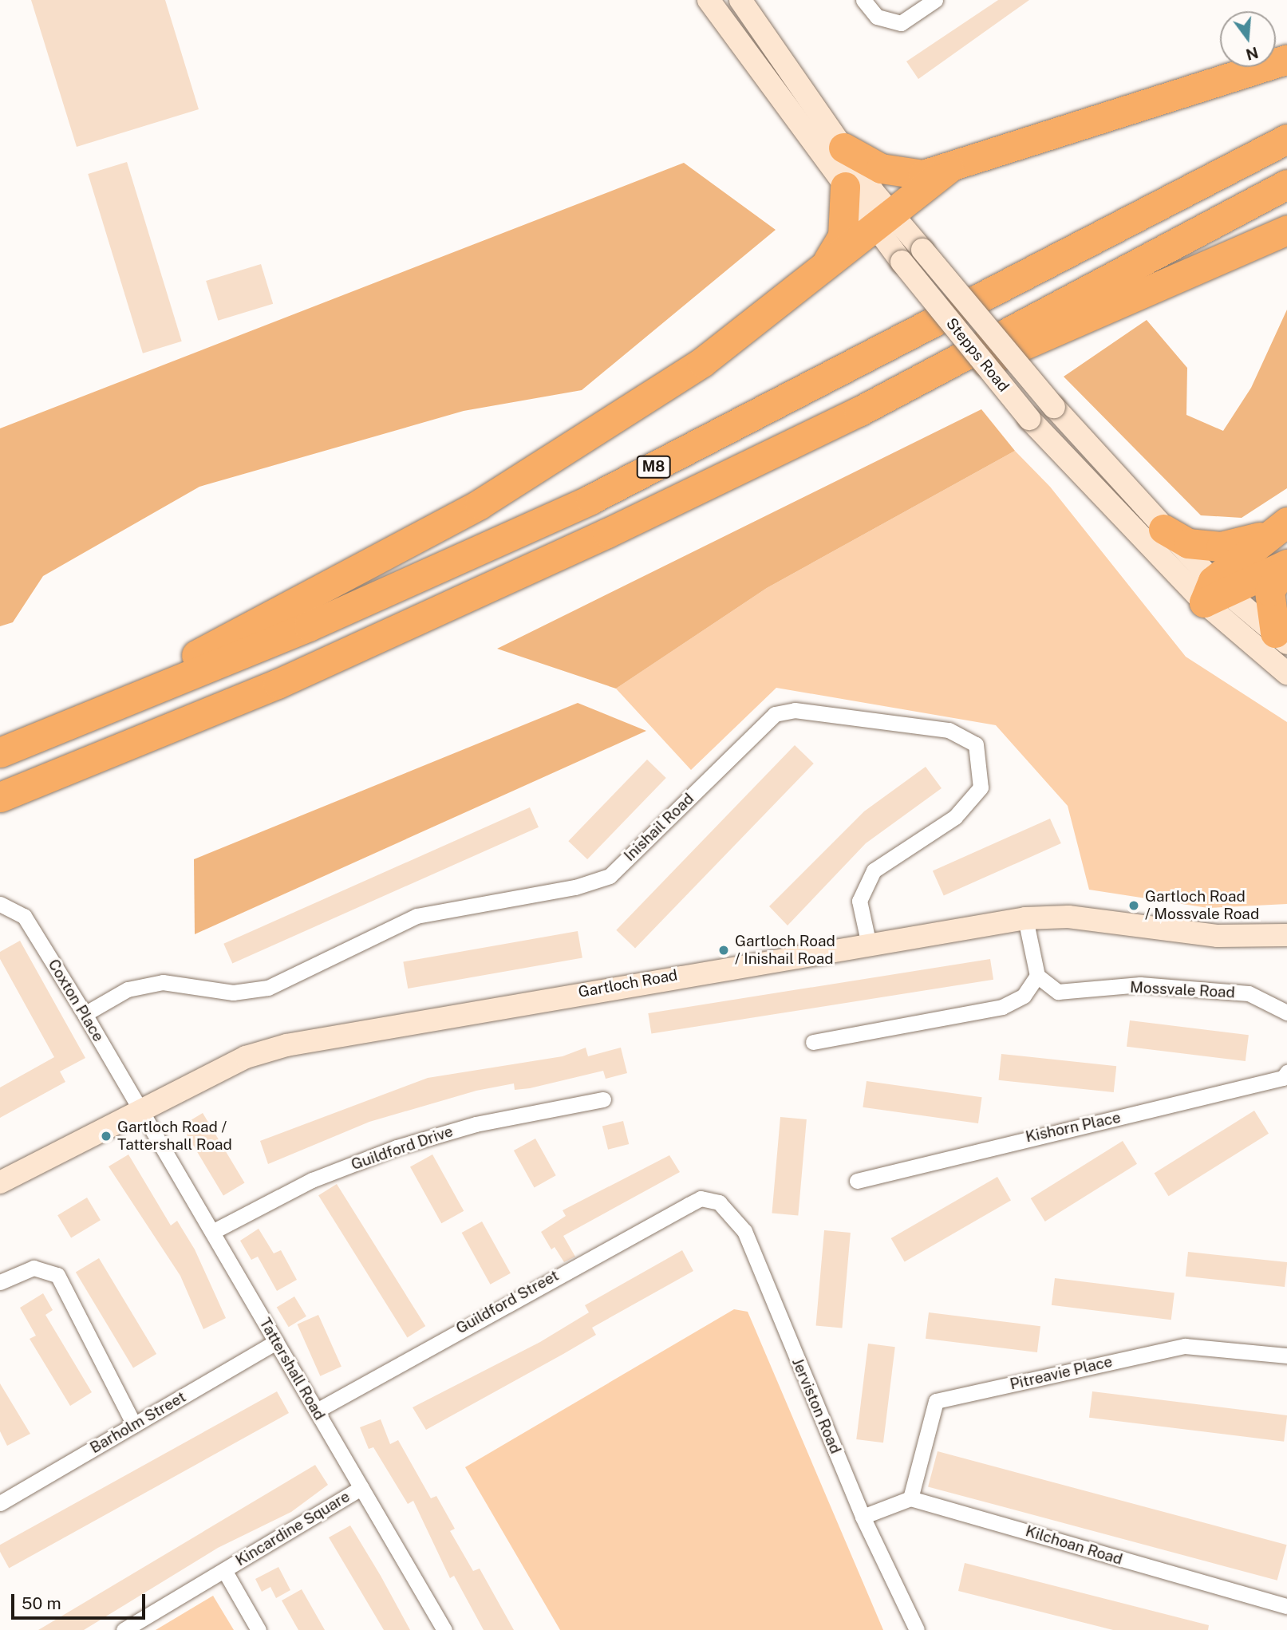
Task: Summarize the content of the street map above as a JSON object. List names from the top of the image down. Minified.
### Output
{"streets":{"highway":["M8"],"main road":["Stepps Road","Gartloch Road"],"street":["Inishail Road","Mossvale Road","Coxton Place","Kishorn Place","Guildford Drive","Guildford Street","Tattershall Road","Pitreavie Place","Jerviston Road","Barholm Street","Kincardine Square","Kilchoan Road"]},"crossings":[["Inishail Road","Gartloch Road"],["Inishail Road","Coxton Place"],["Gartloch Road","Coxton Place"],["Gartloch Road","Tattershall Road"],["Coxton Place","Tattershall Road"],["Guildford Drive","Tattershall Road"],["Guildford Street","Tattershall Road"],["Guildford Street","Jerviston Road"],["Tattershall Road","Barholm Street"],["Tattershall Road","Kincardine Square"],["Pitreavie Place","Kilchoan Road"]],"places":["Gartloch Road / Mossvale Road","Gartloch Road / Inishail Road","Gartloch Road / Tattershall Road"],"scale_bar":"50 m","north":"bottom"}
